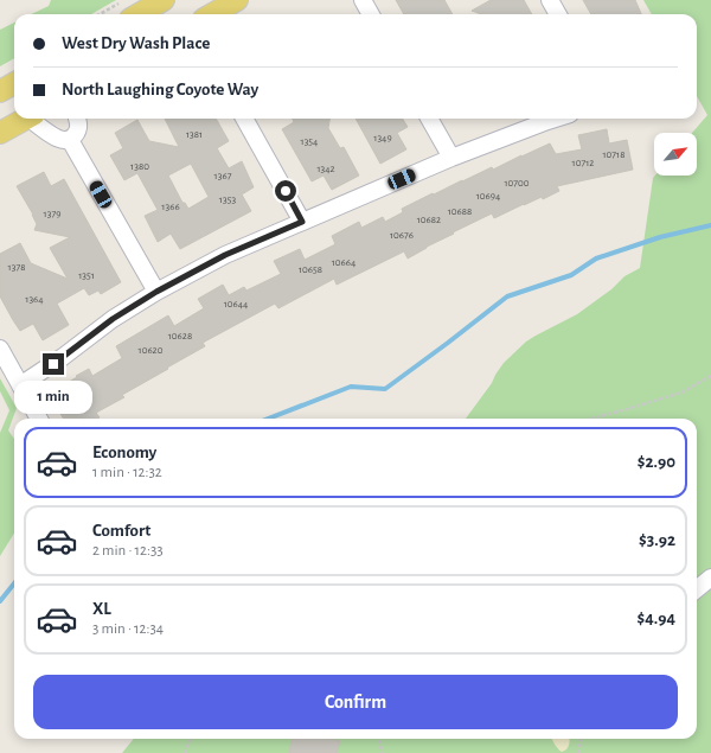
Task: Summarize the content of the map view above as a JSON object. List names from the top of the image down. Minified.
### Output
{"house_numbers":["1381","1349","1354","10718","10712","1380","1342","1367","10700","10694","1353","1366","10688","1379","10682","10676","10664","1378","10658","1351","1364","10644","10628","10620"],"north":"top right","page":{"banner":["West Dry Wash Place","North Laughing Coyote Way"],"bubble":"1 min","list":[{"name":"Economy","note":"1 min · 12:32","value":"$2.90"},{"name":"Comfort","note":"2 min · 12:33","value":"$3.92"},{"name":"XL","note":"3 min · 12:34","value":"$4.94"}],"buttons":"Confirm"}}
